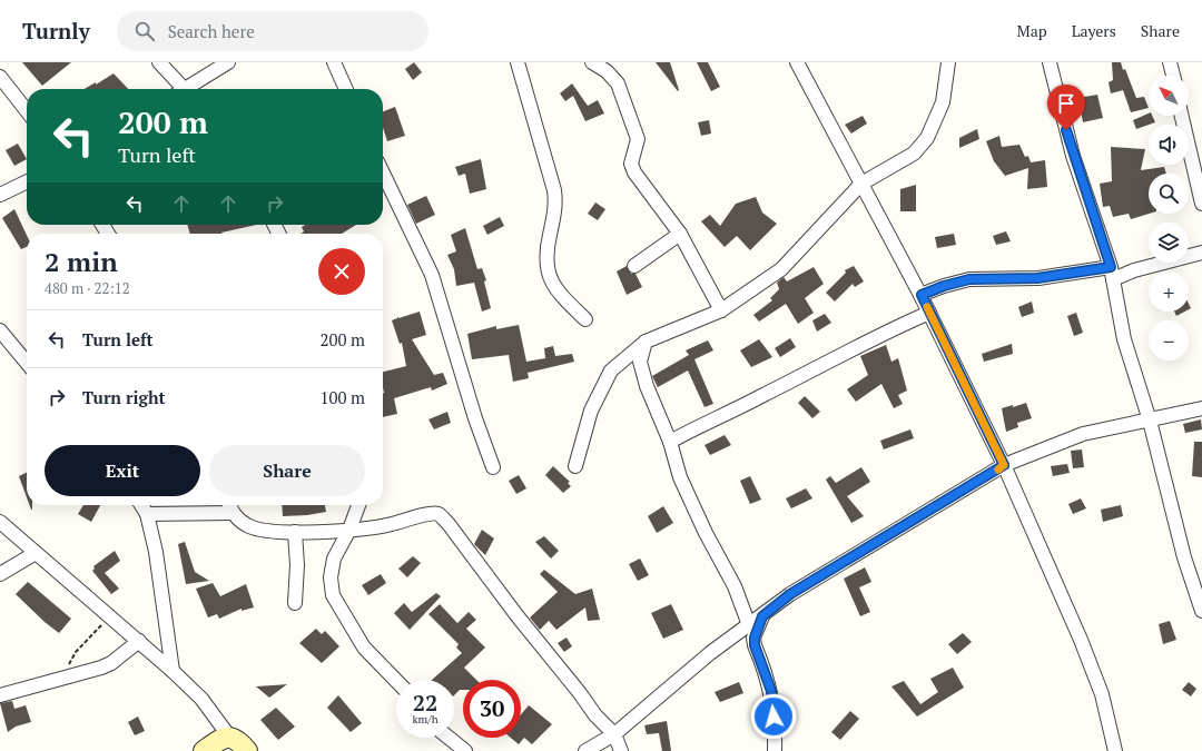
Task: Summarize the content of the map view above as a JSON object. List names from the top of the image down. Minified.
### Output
{"north":"top left","page":{"header":"Turnly","search":"Search here","nav":["Map","Layers","Share"],"map_buttons":["+","−"],"turn":["200 m","Turn left"],"heading":["2 min","480 m · 22:12"],"list":[{"name":"Turn left","value":"200 m"},{"name":"Turn right","value":"100 m"}],"buttons":["Exit","Share"],"speed":"22 km/h","limit":"30"}}
